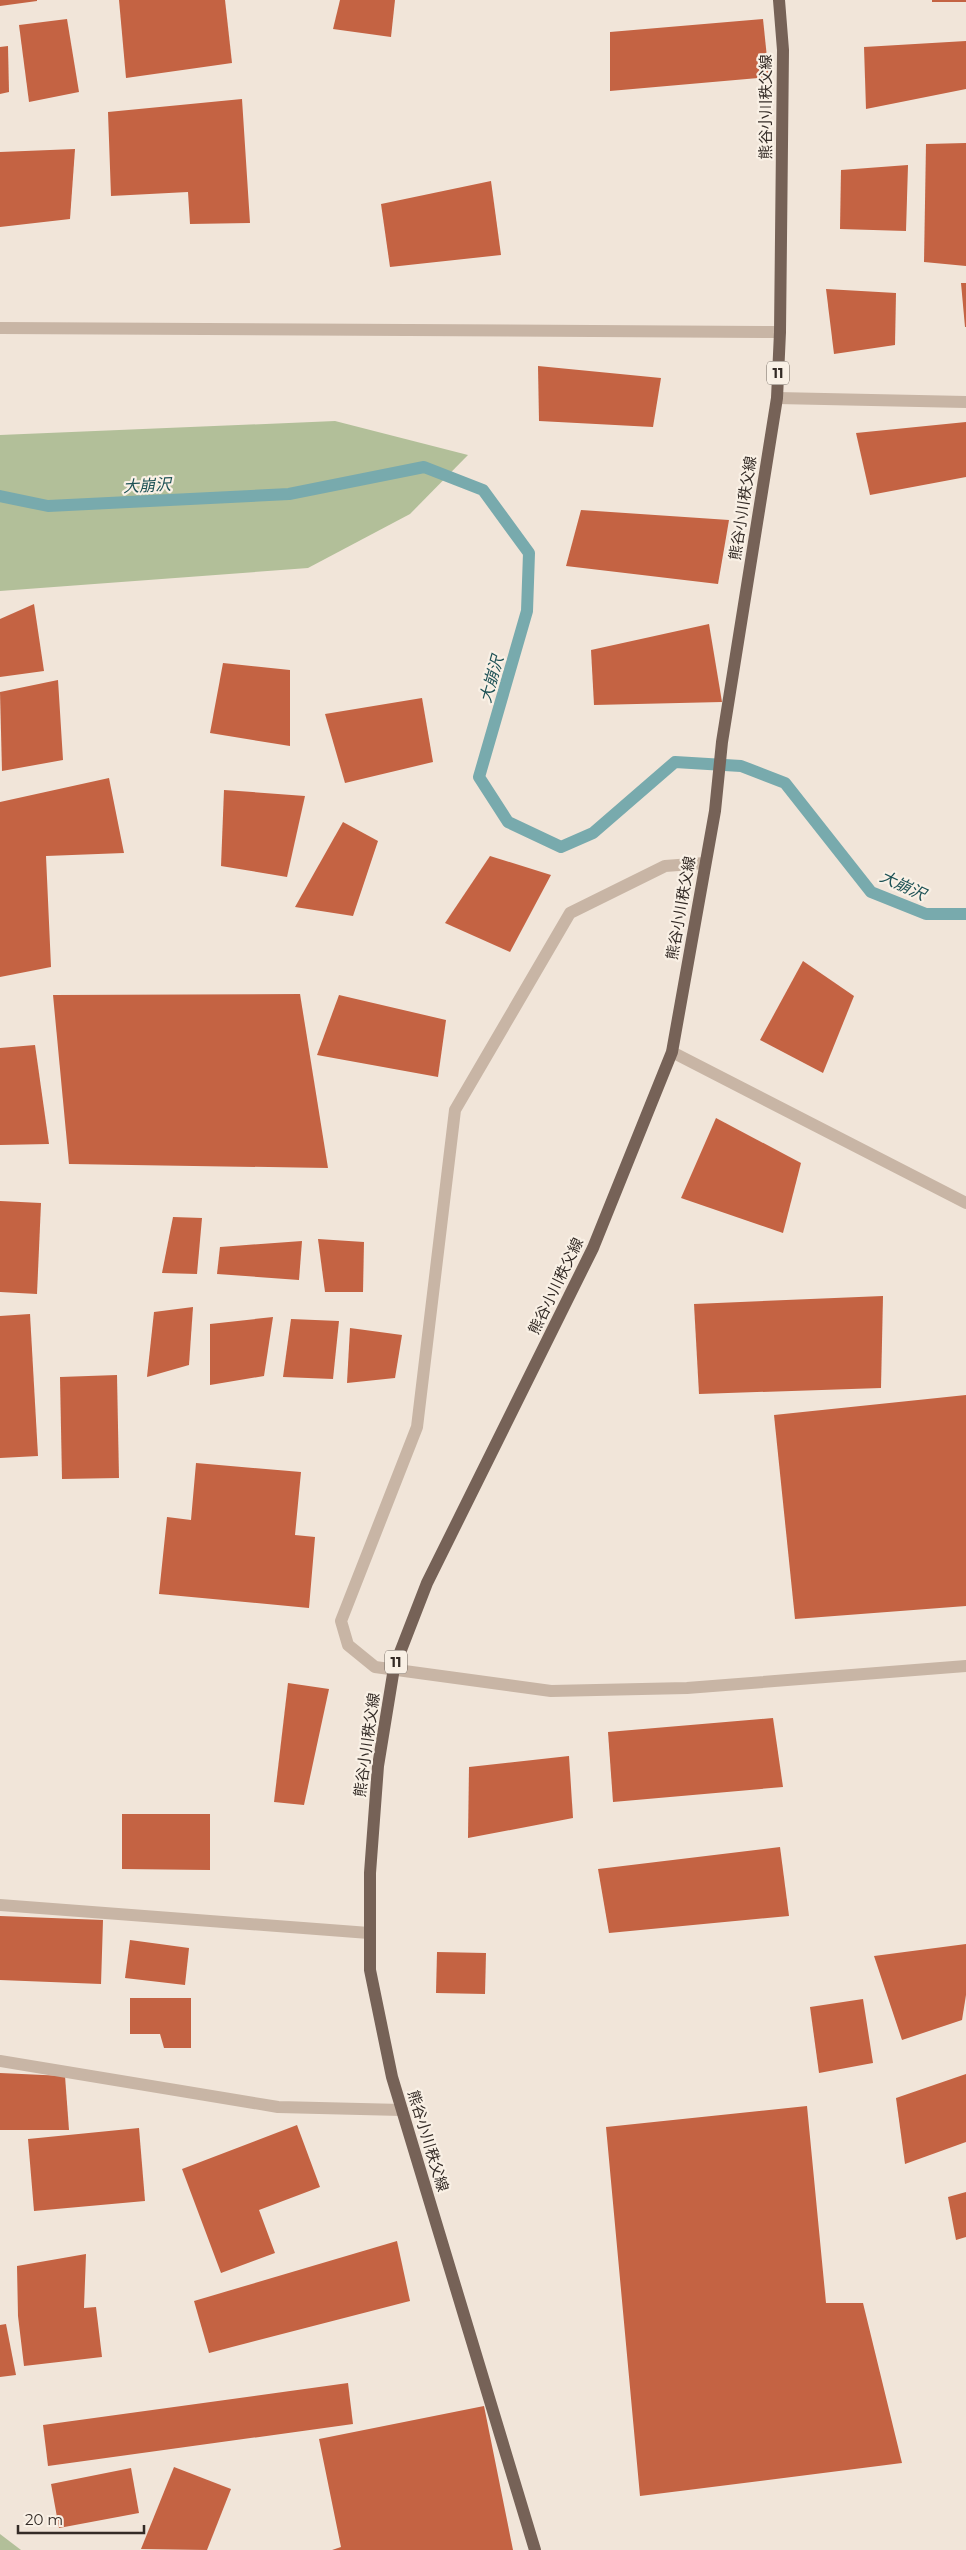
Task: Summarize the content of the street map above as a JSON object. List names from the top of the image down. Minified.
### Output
{"streets":{"main road":["熊谷小川秩父線","11"]},"water":["大崩沢"],"scale_bar":"20 m"}
